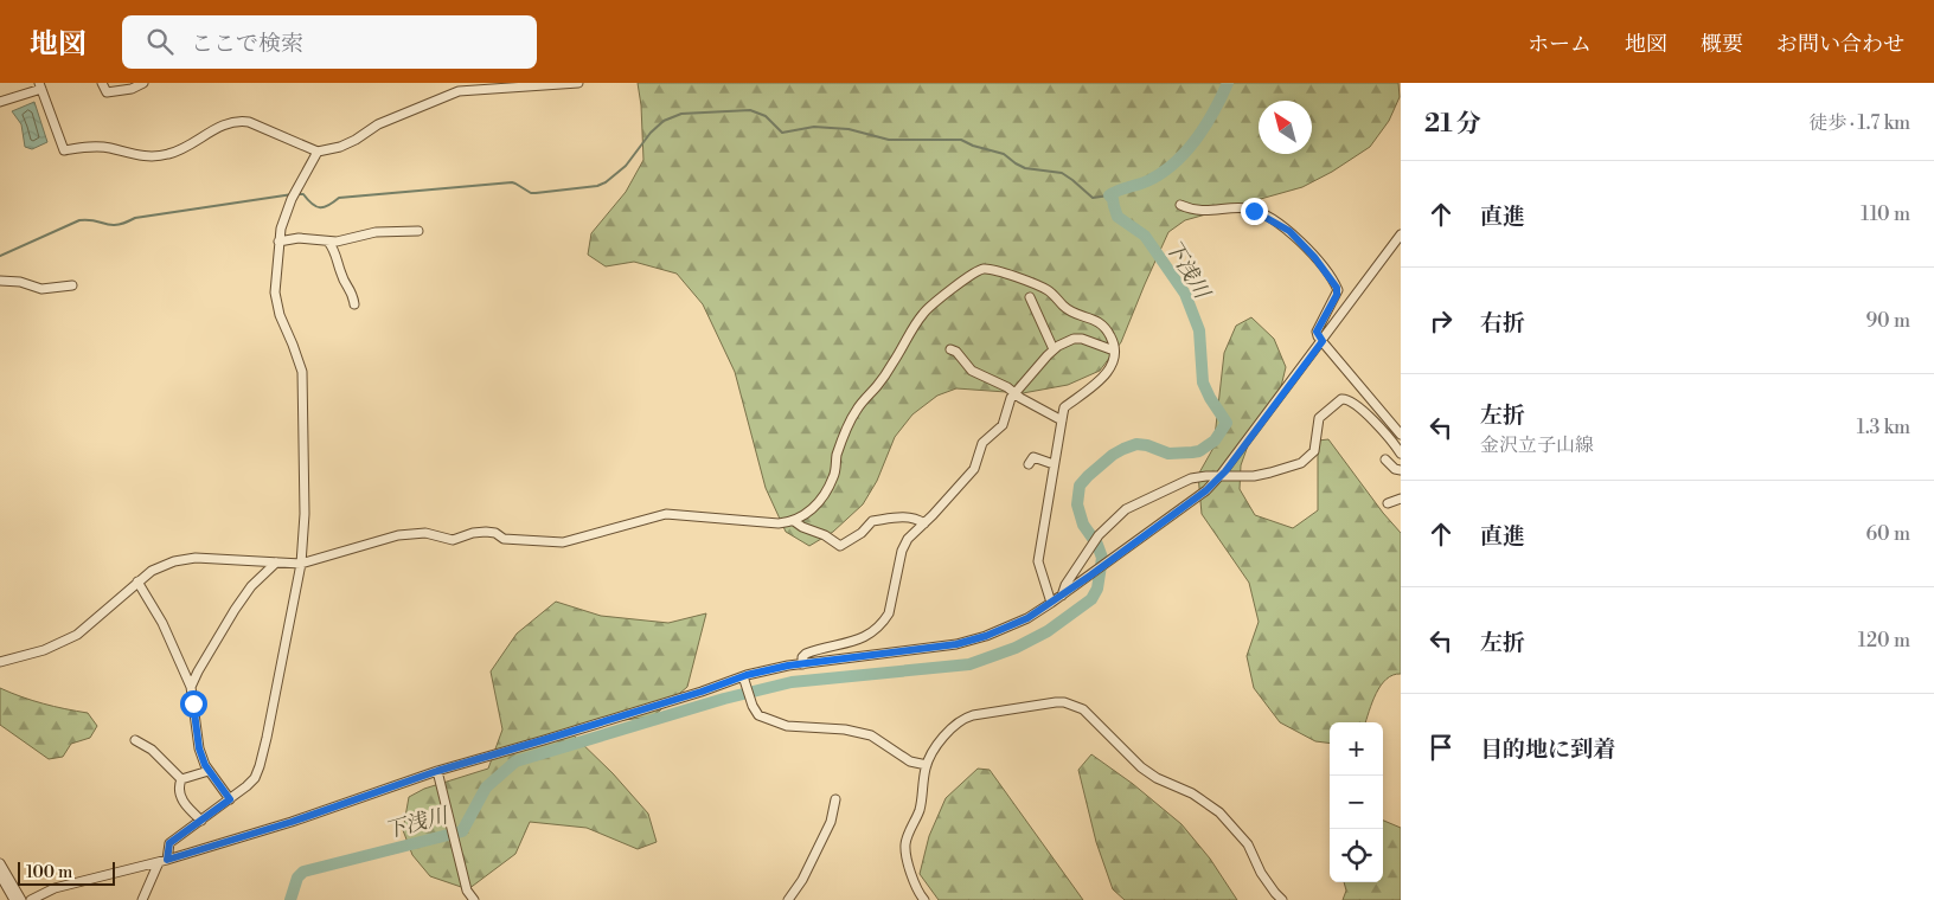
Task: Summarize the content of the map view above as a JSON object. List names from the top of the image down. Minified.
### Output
{"water":["下浅川"],"scale_bar":"100 m","north":"top left","page":{"header":"地図","search":"ここで検索","nav":["ホーム","地図","概要","お問い合わせ"],"heading":["21 分","徒歩 · 1.7 km"],"list":[["直進","110 m"],["右折","90 m"],["左折","金沢立子山線","1.3 km"],["直進","60 m"],["左折","120 m"],"目的地に到着"],"map_buttons":["+","−"],"scale":"100 m"}}
